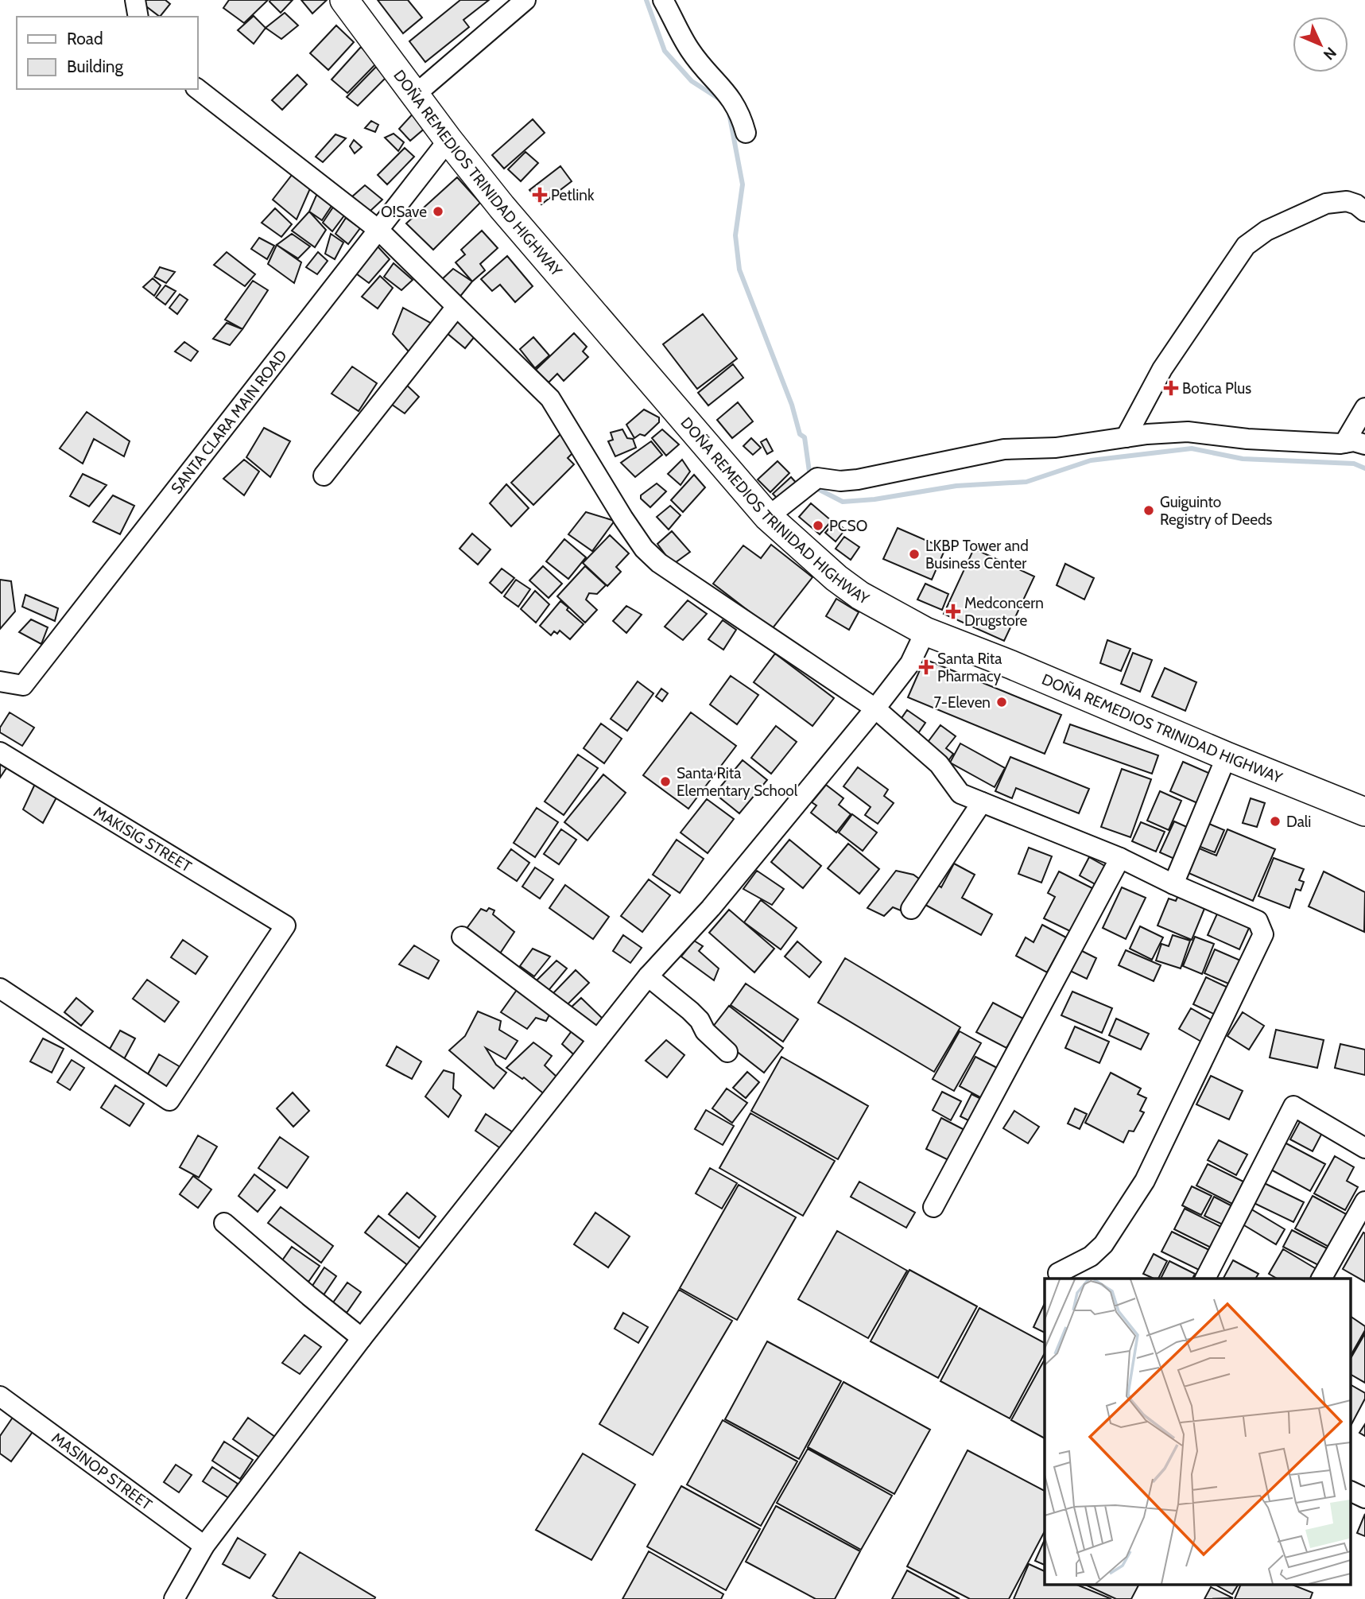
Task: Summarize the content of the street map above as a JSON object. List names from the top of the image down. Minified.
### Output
{"streets":{"highway":["DOÑA REMEDIOS TRINIDAD HIGHWAY"],"street":["SANTA CLARA MAIN ROAD","MAKISIG STREET","MASINOP STREET"]},"crossings":[["DOÑA REMEDIOS TRINIDAD HIGHWAY","SANTA CLARA MAIN ROAD"]],"places":{"health":["Petlink","Botica Plus","Medconcern Drugstore","Santa Rita Pharmacy"],"other":["O!Save","Guiguinto Registry of Deeds","PCSO","LKBP Tower and Business Center","7-Eleven","Santa Rita Elementary School","Dali"]},"legend":["Road","Building"],"north":"bottom right"}
